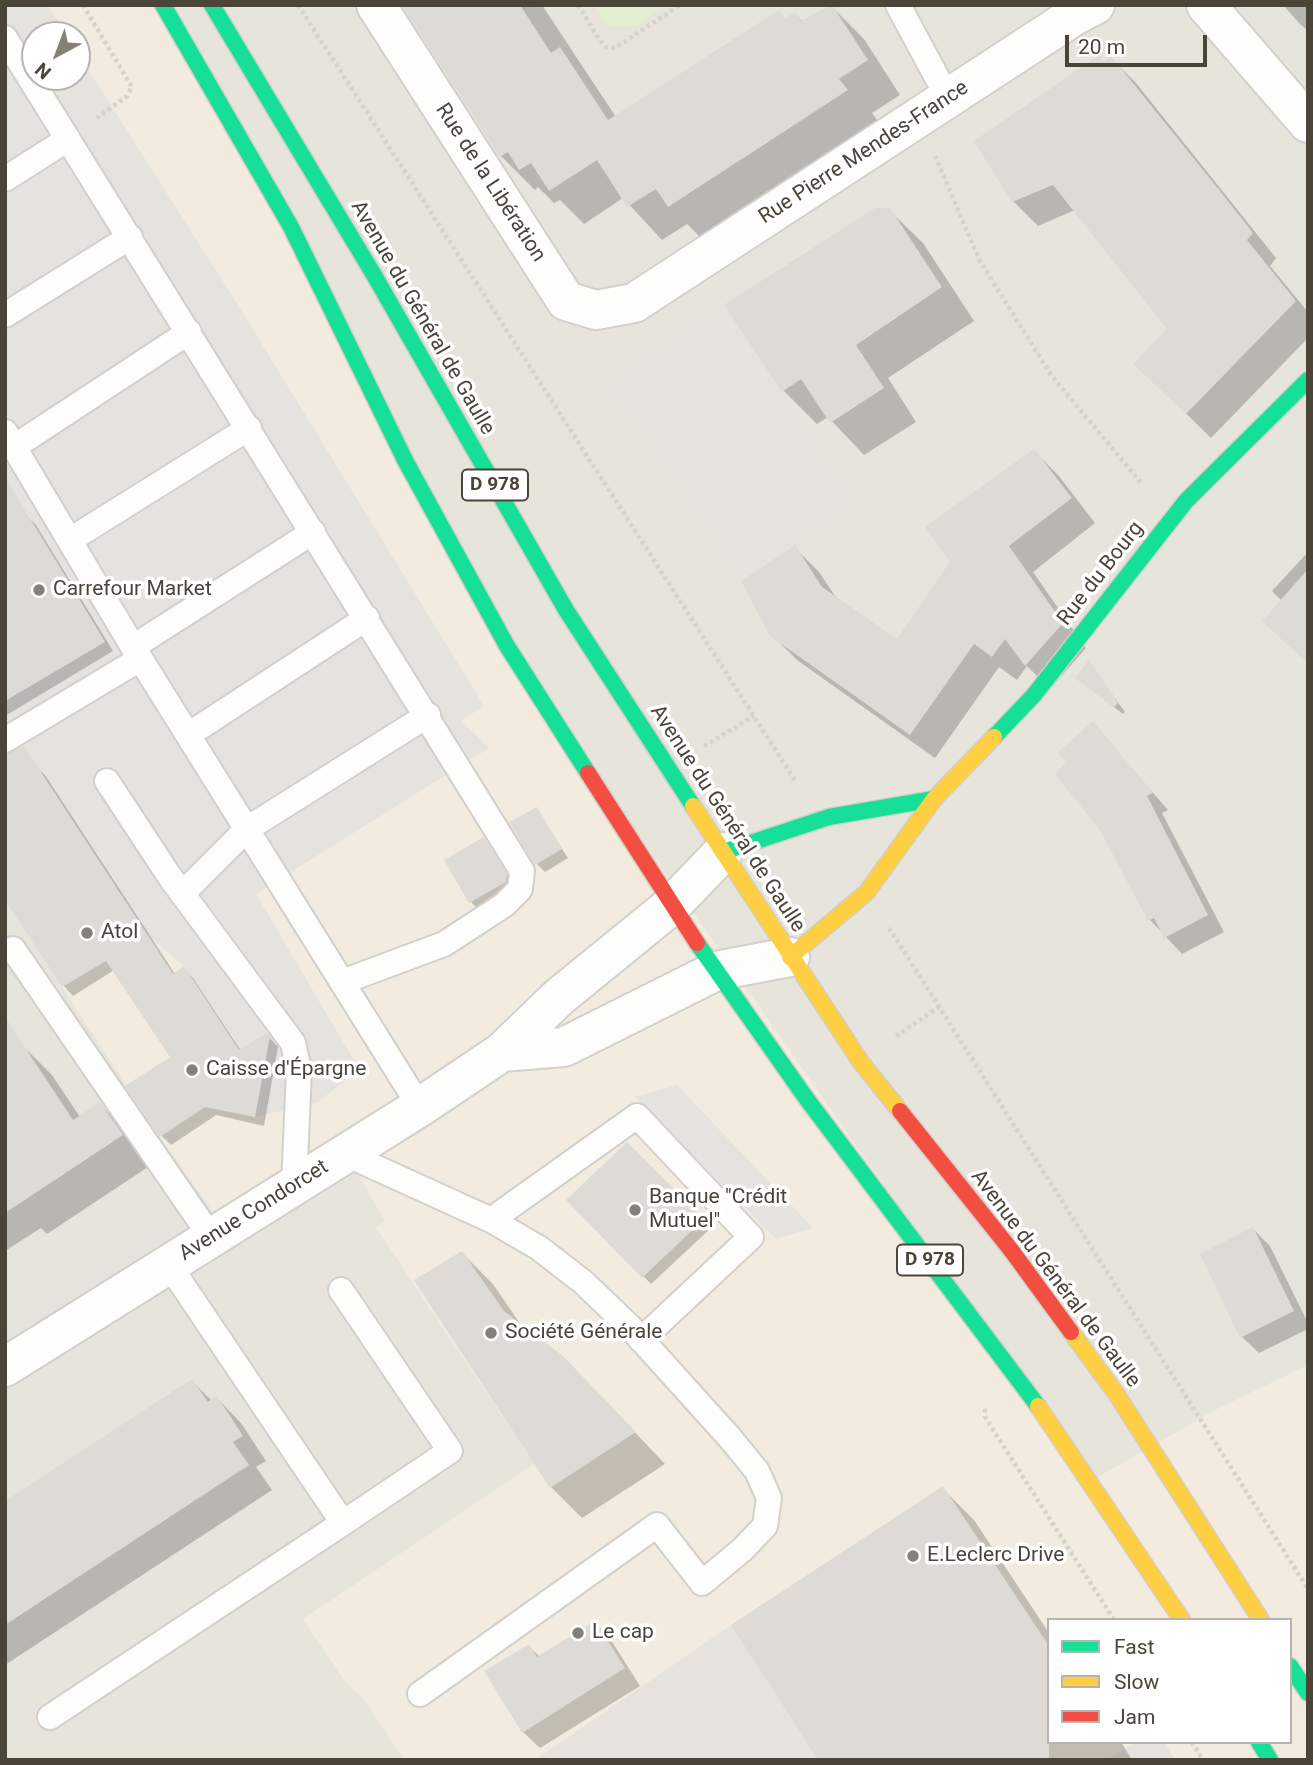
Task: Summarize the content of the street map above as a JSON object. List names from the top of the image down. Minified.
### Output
{"streets":{"main road":["Avenue du Général de Gaulle","D 978","Rue du Bourg"],"street":["Rue Pierre Mendes-France","Rue de la Libération","Avenue Condorcet"]},"crossings":[["Rue Pierre Mendes-France","Rue de la Libération"],["Avenue du Général de Gaulle","Rue du Bourg"],["Avenue du Général de Gaulle","Avenue Condorcet"],["D 978","Avenue Condorcet"],["Rue du Bourg","Avenue Condorcet"]],"places":["Carrefour Market","Atol","Caisse d'Épargne","Banque \"Crédit Mutuel\"","Société Générale","E.Leclerc Drive","Le cap"],"legend":["Fast","Slow","Jam"],"scale_bar":"20 m","north":"bottom left"}
